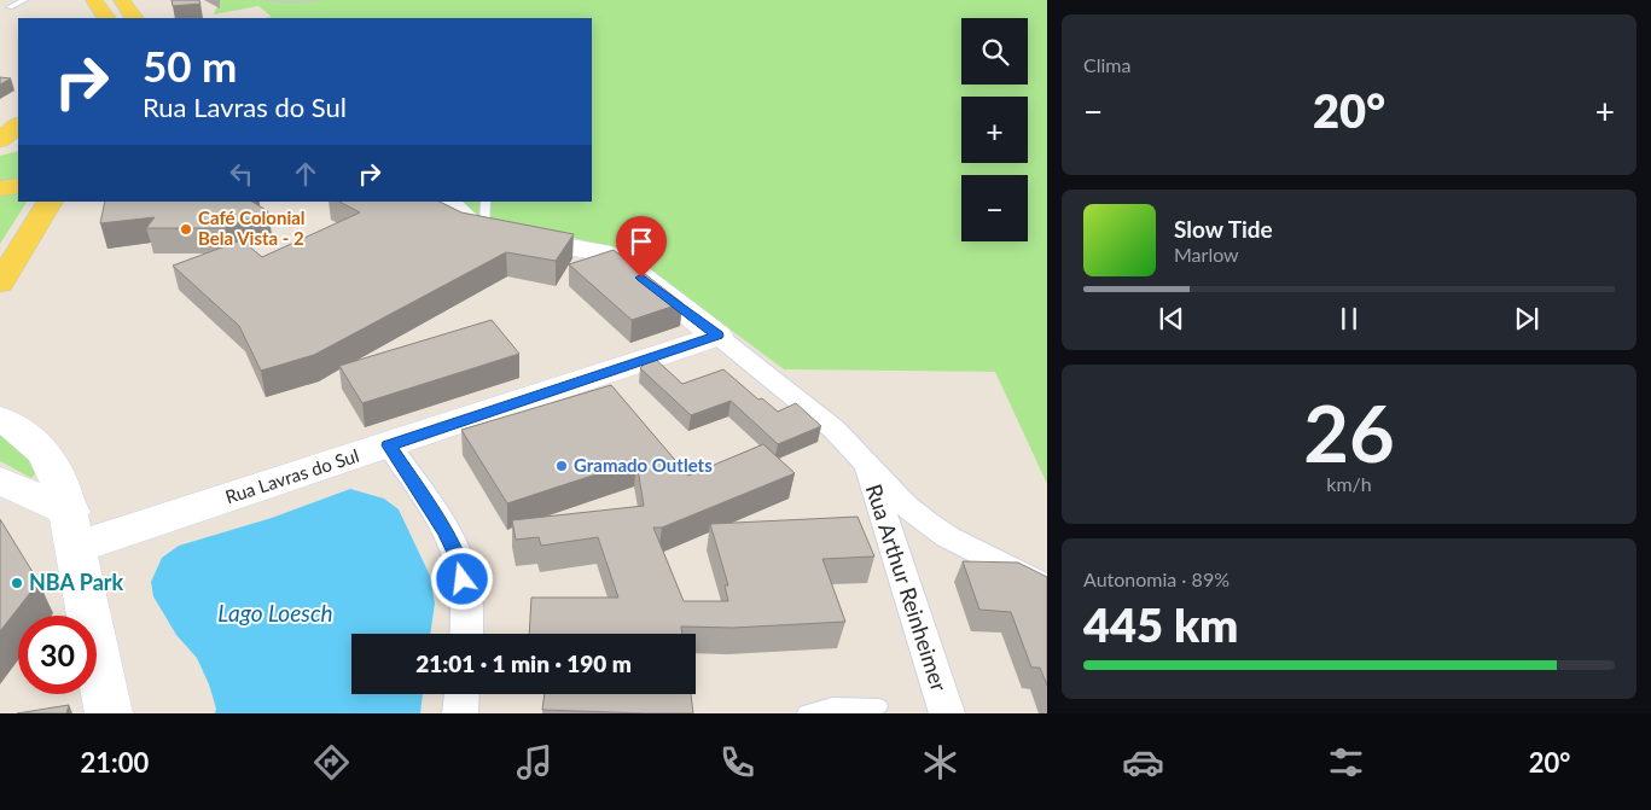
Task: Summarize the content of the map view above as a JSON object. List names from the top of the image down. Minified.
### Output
{"streets":{"street":["Rua Lavras do Sul","Rua Arthur Reinheimer"]},"water":["Lago Loesch"],"places":["Café Colonial Bela Vista - 2","Gramado Outlets","NBA Park"],"page":{"tile":["Clima",["26","km/h"],["Autonomia · 89%","445 km"]],"map_buttons":["+","−"],"turn":["50 m","Rua Lavras do Sul"],"heat":["−","20°","+"],"song":["Slow Tide","Marlow"],"limit":"30","trip":"21:01 · 1 min · 190 m","tabs":["21:00","20°"]}}
